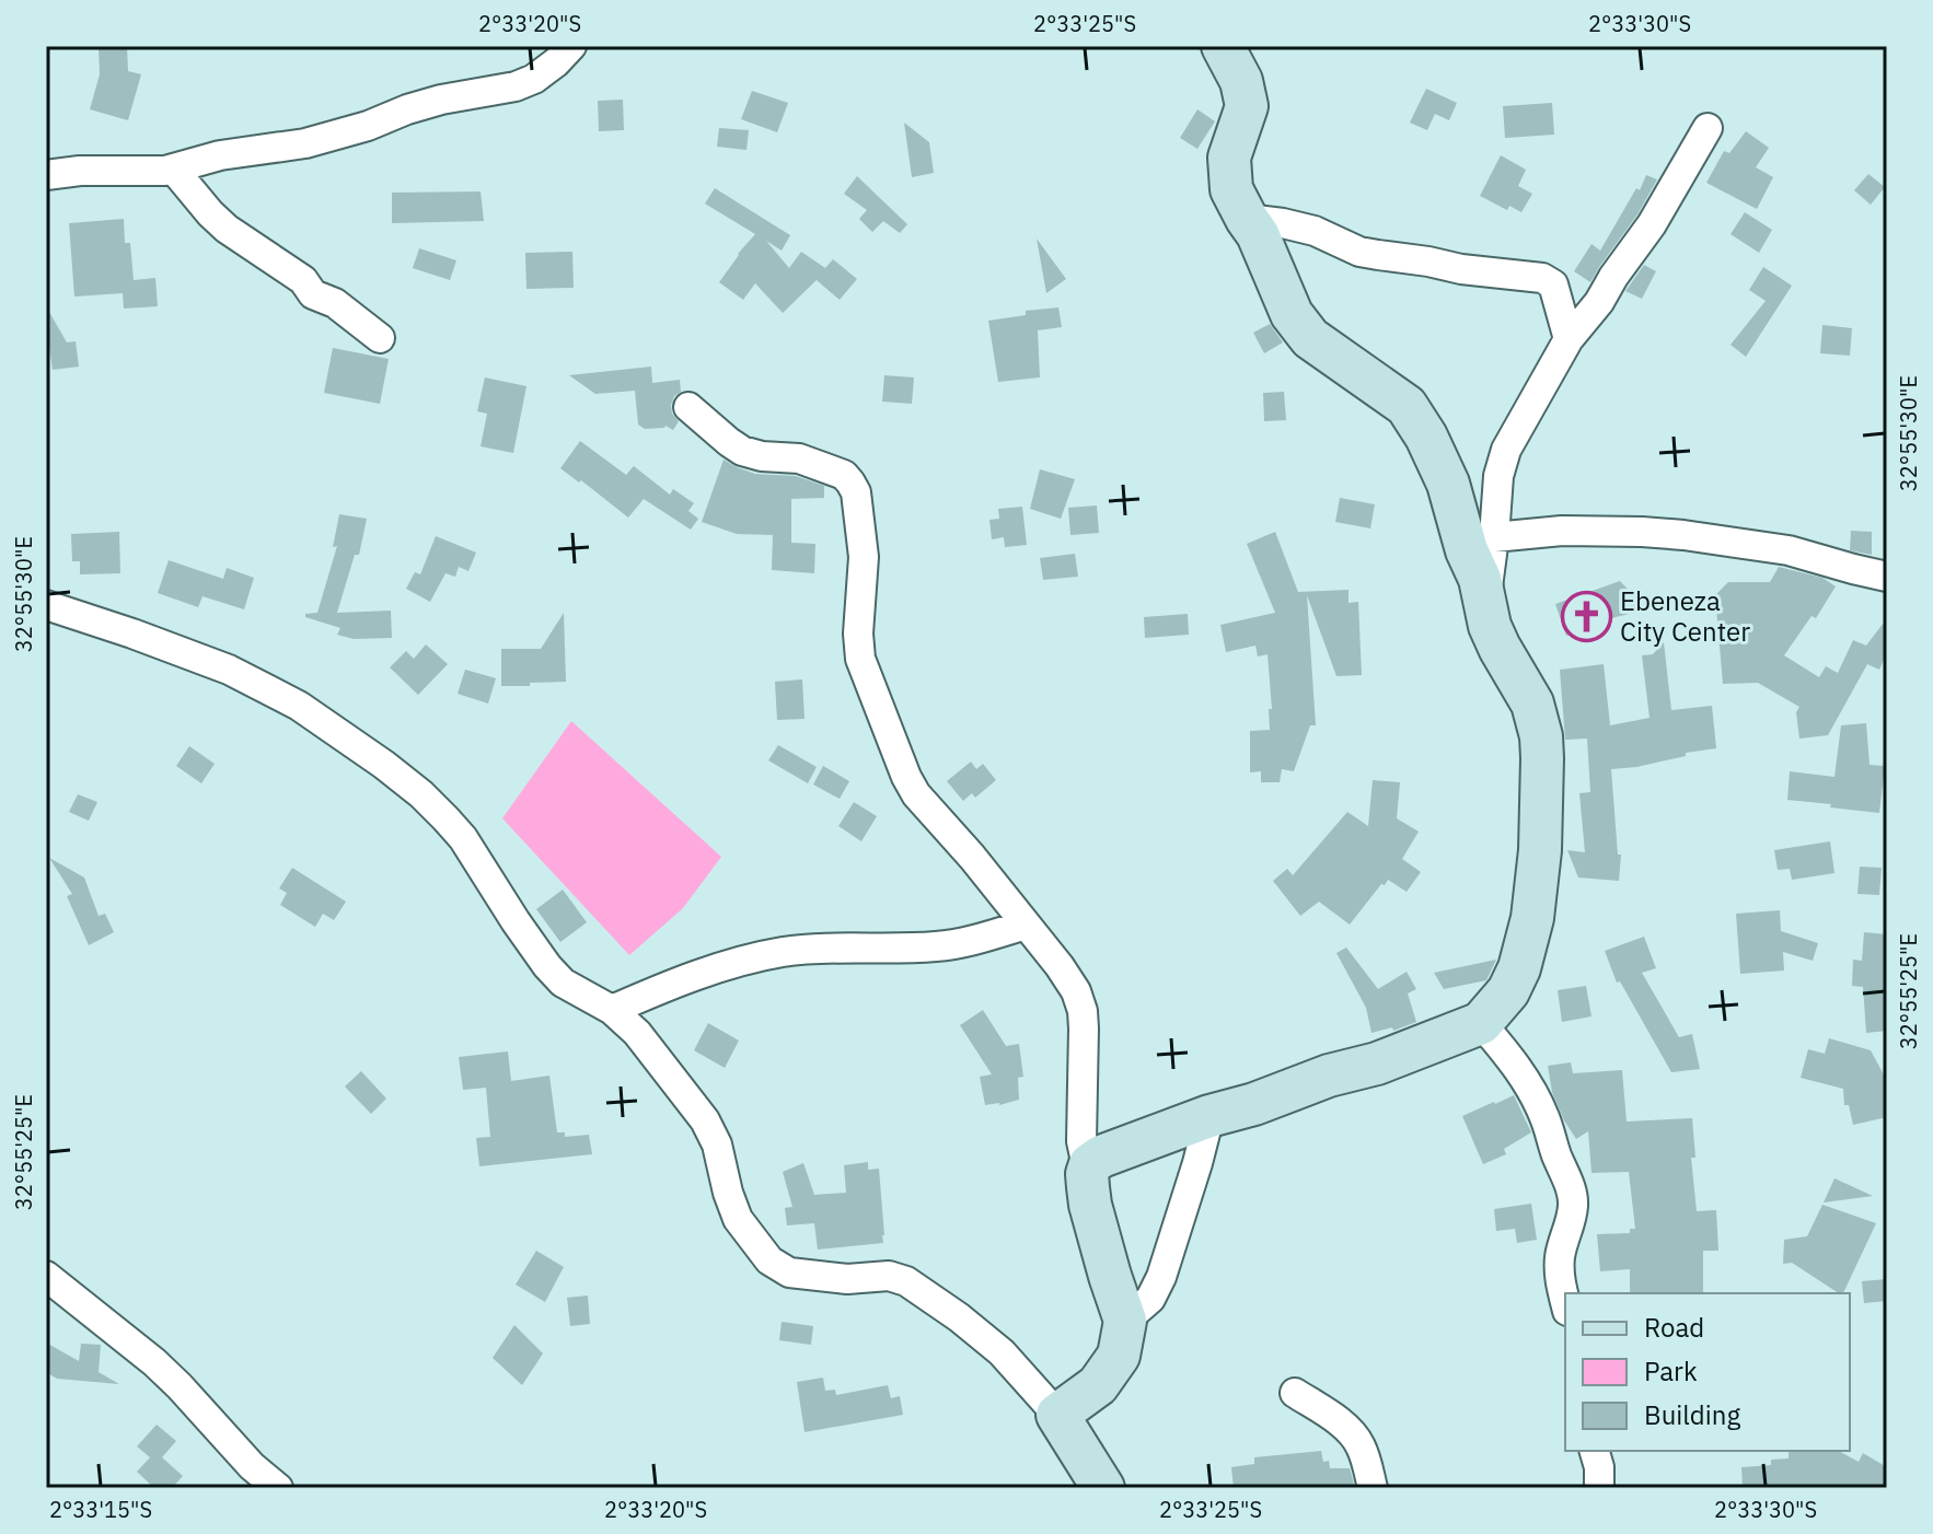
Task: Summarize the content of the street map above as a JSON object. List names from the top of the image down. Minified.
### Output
{"places":{"church":["Ebeneza City Center"]},"legend":["Road","Park","Building"],"coordinates":["2°33'20\"S","2°33'25\"S","2°33'30\"S","32°55'30\"E","32°55'25\"E","2°33'15\"S"]}
